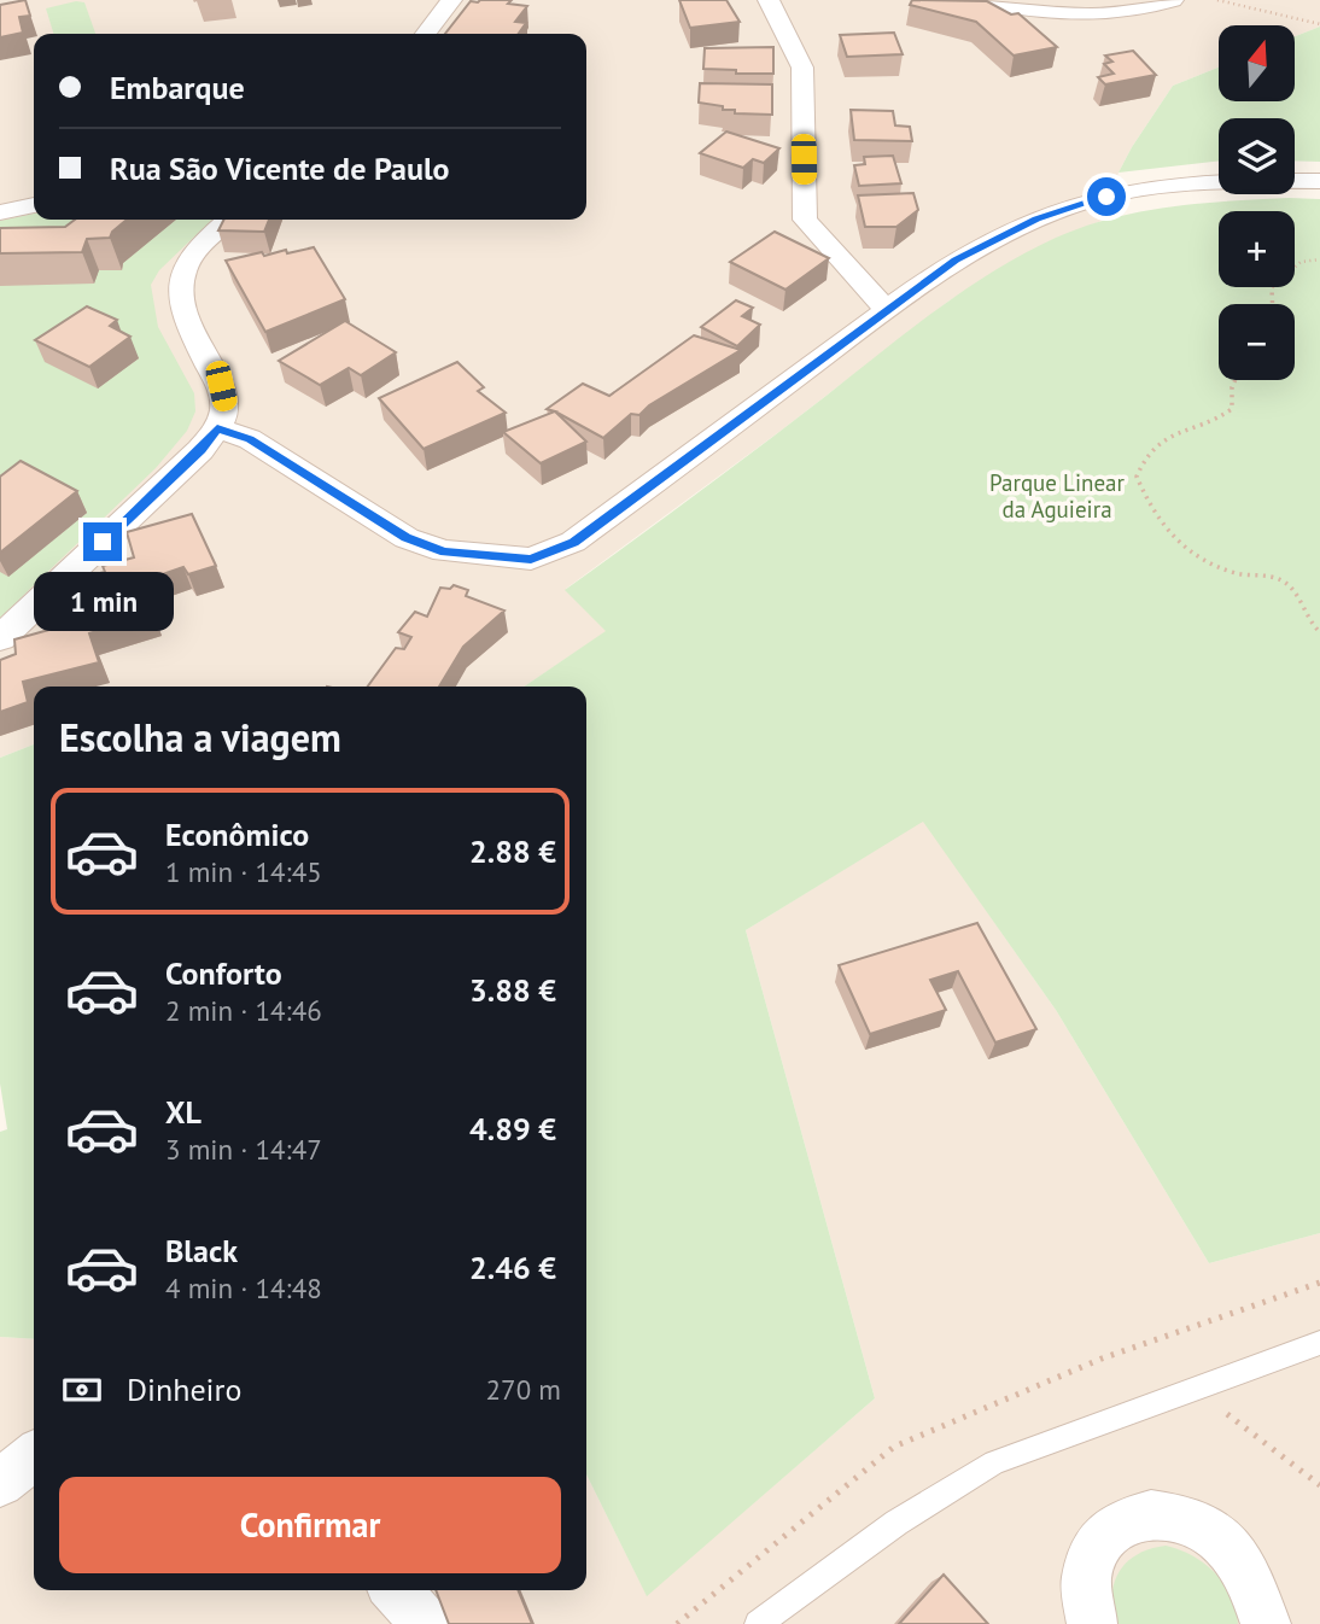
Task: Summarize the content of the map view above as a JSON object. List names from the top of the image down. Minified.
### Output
{"parks":["Parque Linear da Aguieira"],"north":"top","page":{"map_buttons":["+","−"],"banner":["Embarque","Rua São Vicente de Paulo"],"bubble":"1 min","heading":"Escolha a viagem","list":[{"name":"Econômico","note":"1 min · 14:45","value":"2.88 €"},{"name":"Conforto","note":"2 min · 14:46","value":"3.88 €"},{"name":"XL","note":"3 min · 14:47","value":"4.89 €"},{"name":"Black","note":"4 min · 14:48","value":"2.46 €"}],"pay":["Dinheiro","270 m"],"buttons":"Confirmar"}}
